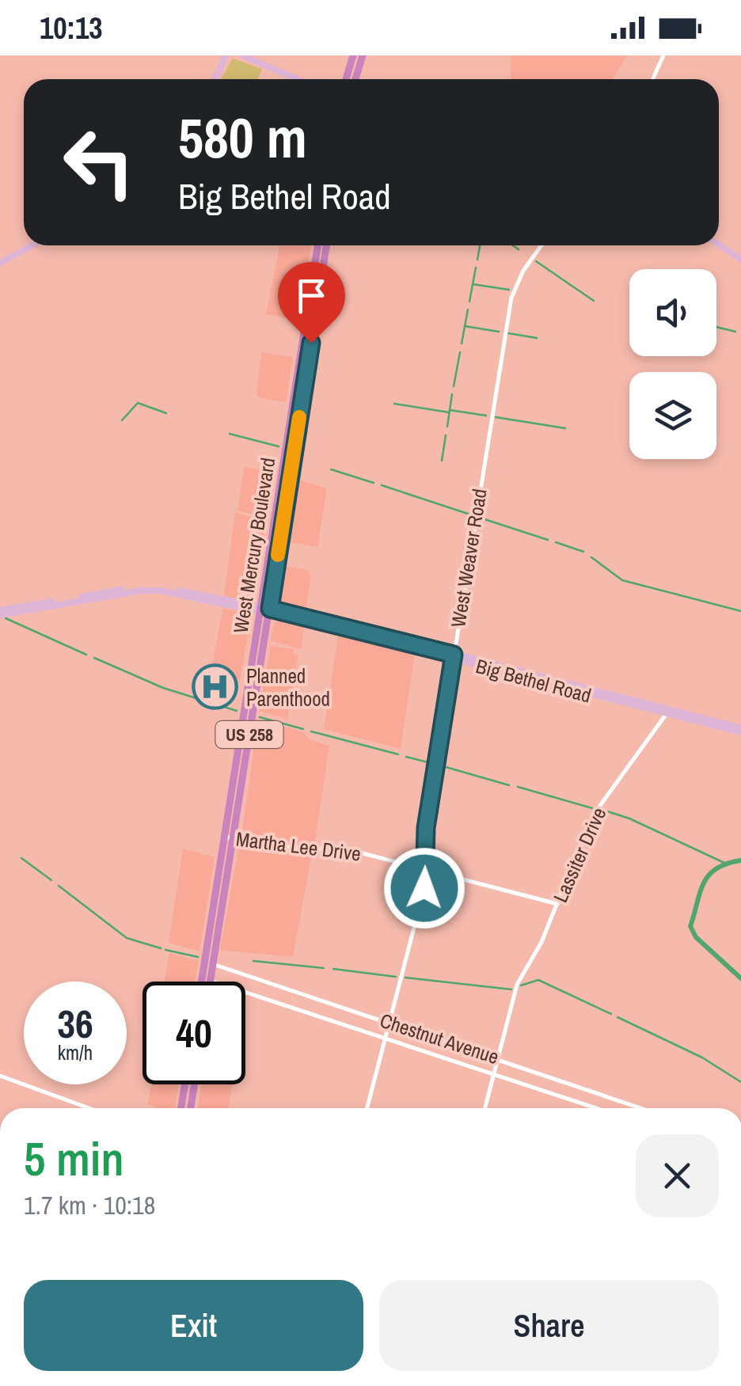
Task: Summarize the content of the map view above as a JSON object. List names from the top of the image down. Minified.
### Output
{"streets":{"highway":["West Mercury Boulevard","US 258"],"main road":["Big Bethel Road"],"street":["West Weaver Road","Martha Lee Drive","Lassiter Drive","Chestnut Avenue"]},"crossings":[["West Mercury Boulevard","Big Bethel Road"],["West Mercury Boulevard","Martha Lee Drive"],["West Mercury Boulevard","Chestnut Avenue"],["West Weaver Road","Big Bethel Road"],["West Weaver Road","Martha Lee Drive"],["West Weaver Road","Chestnut Avenue"],["Big Bethel Road","Lassiter Drive"],["Martha Lee Drive","Lassiter Drive"],["Lassiter Drive","Chestnut Avenue"]],"places":{"hospital":["Planned Parenthood"]},"page":{"status":"10:13","turn":["580 m","Big Bethel Road"],"speed":"36 km/h","limit":"40","heading":["5 min","1.7 km · 10:18"],"buttons":["Exit","Share"]}}
